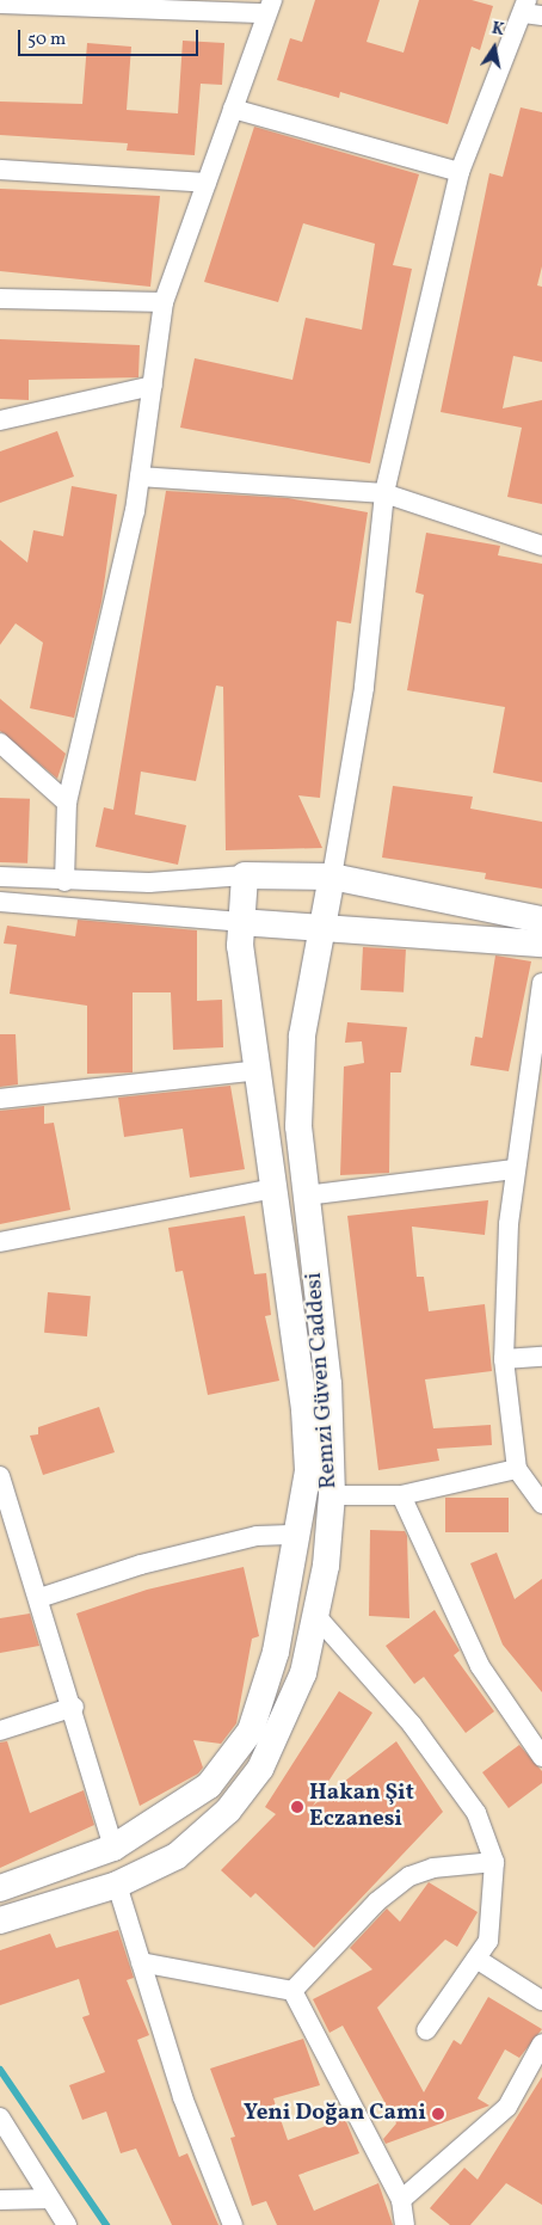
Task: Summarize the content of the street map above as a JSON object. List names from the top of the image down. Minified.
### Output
{"streets":{"main road":["Remzi Güven Caddesi"]},"places":["Hakan Şit Eczanesi","Yeni Doğan Cami"],"scale_bar":"50 m","north":"top"}
